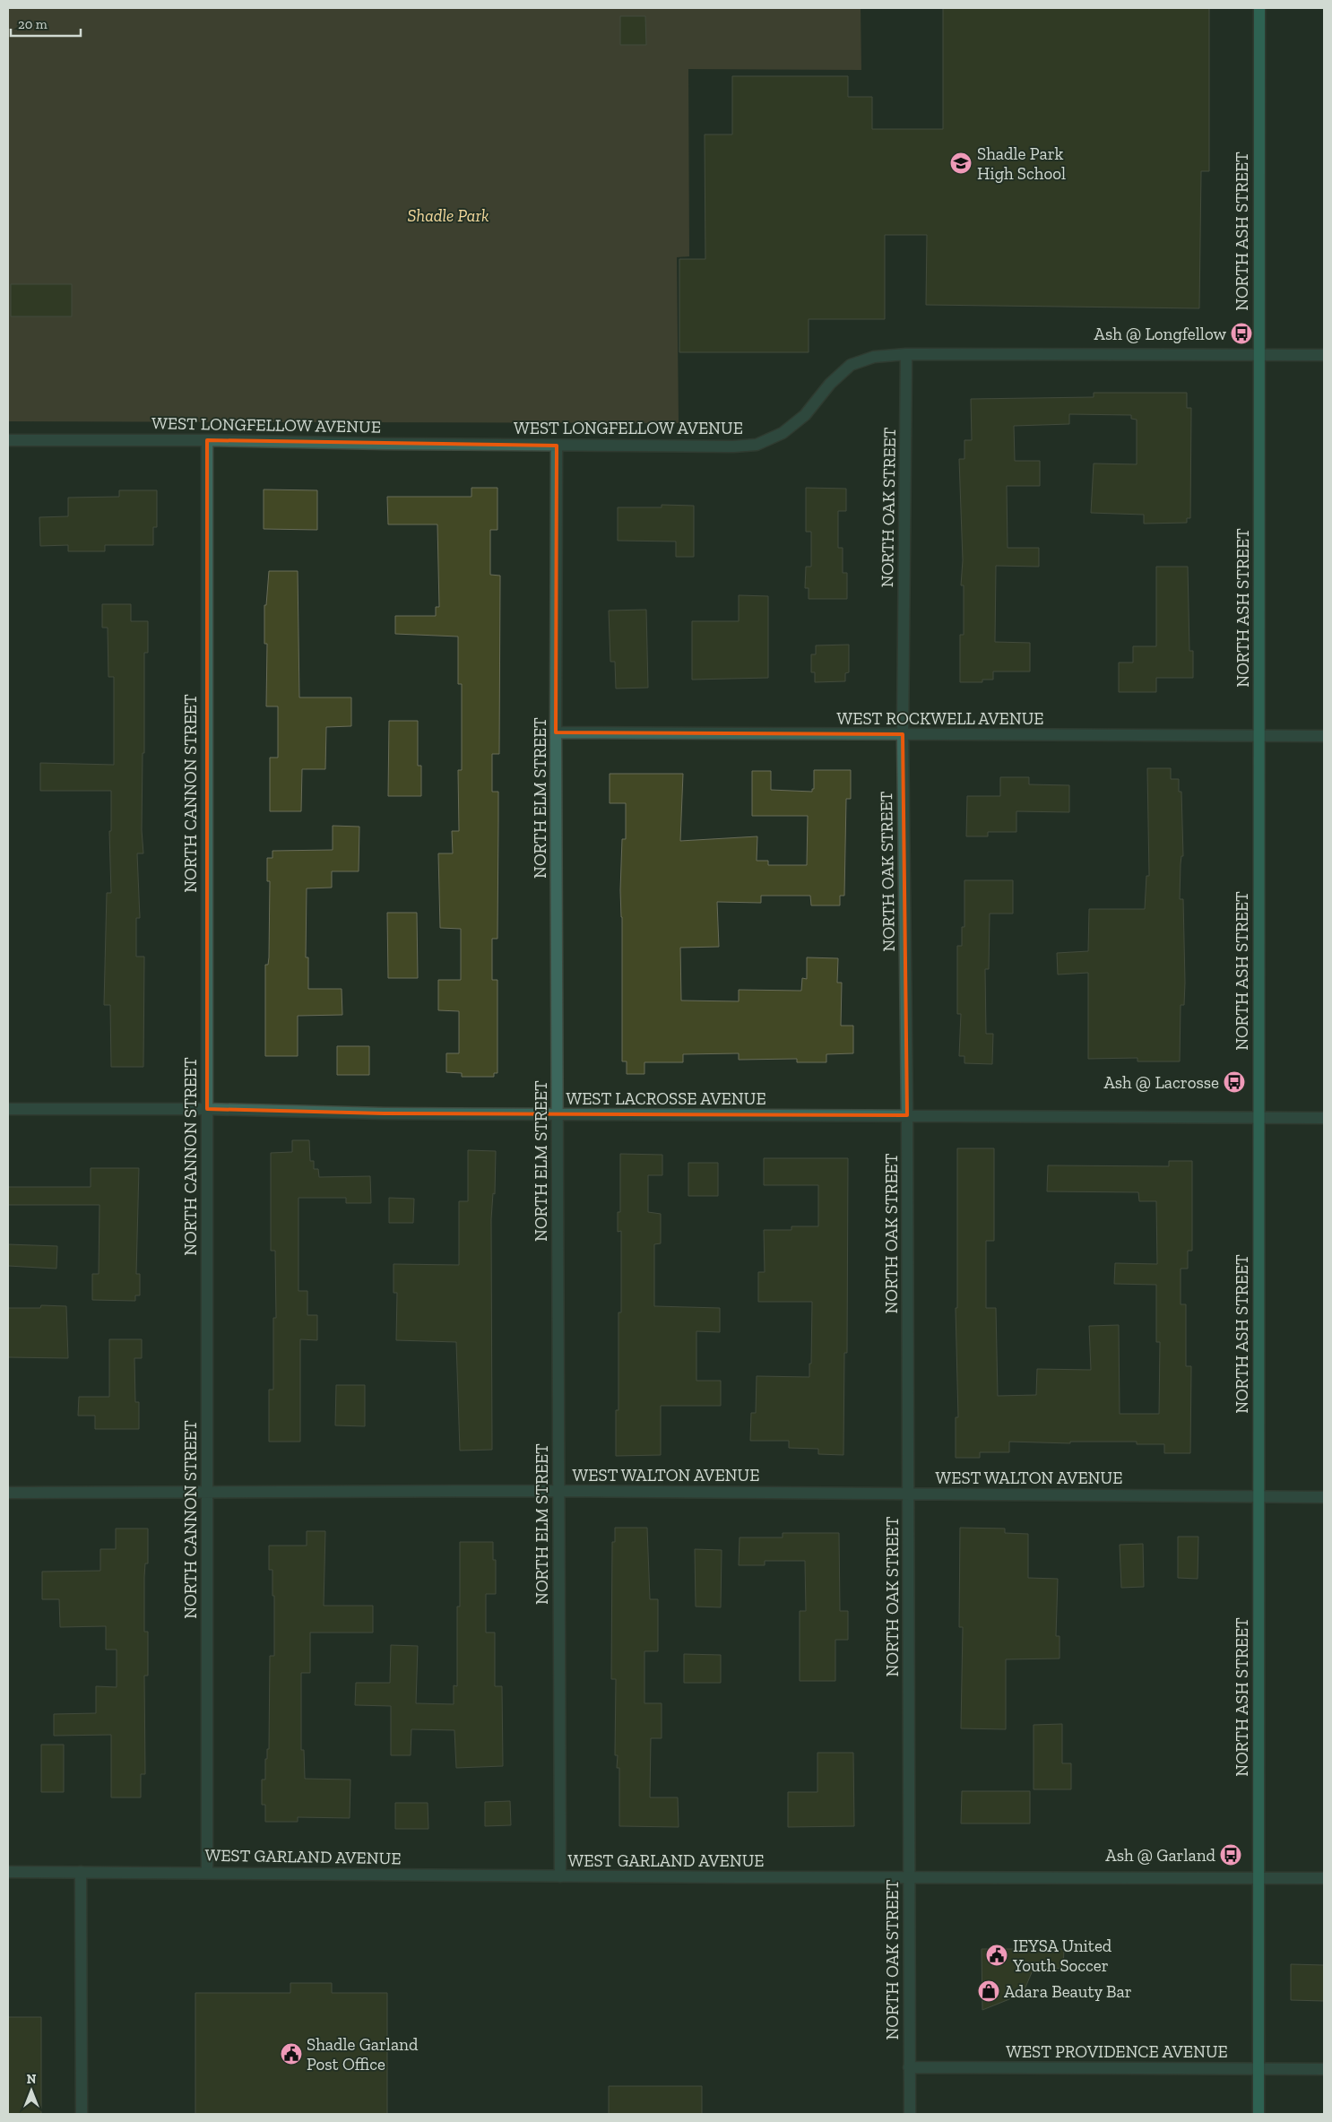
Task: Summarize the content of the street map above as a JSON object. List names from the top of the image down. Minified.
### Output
{"streets":{"main road":["NORTH ASH STREET"],"street":["WEST LONGFELLOW AVENUE","NORTH OAK STREET","WEST ROCKWELL AVENUE","NORTH CANNON STREET","NORTH ELM STREET","WEST LACROSSE AVENUE","WEST WALTON AVENUE","WEST GARLAND AVENUE","WEST PROVIDENCE AVENUE"]},"crossings":[["NORTH ASH STREET","WEST LONGFELLOW AVENUE"],["NORTH ASH STREET","WEST ROCKWELL AVENUE"],["NORTH ASH STREET","WEST LACROSSE AVENUE"],["NORTH ASH STREET","WEST WALTON AVENUE"],["NORTH ASH STREET","WEST GARLAND AVENUE"],["NORTH ASH STREET","WEST PROVIDENCE AVENUE"],["WEST LONGFELLOW AVENUE","NORTH OAK STREET"],["WEST LONGFELLOW AVENUE","NORTH CANNON STREET"],["WEST LONGFELLOW AVENUE","NORTH ELM STREET"],["NORTH OAK STREET","WEST ROCKWELL AVENUE"],["NORTH OAK STREET","WEST LACROSSE AVENUE"],["NORTH OAK STREET","WEST WALTON AVENUE"],["NORTH OAK STREET","WEST GARLAND AVENUE"],["NORTH OAK STREET","WEST PROVIDENCE AVENUE"],["WEST ROCKWELL AVENUE","NORTH ELM STREET"],["NORTH CANNON STREET","WEST LACROSSE AVENUE"],["NORTH CANNON STREET","WEST WALTON AVENUE"],["NORTH CANNON STREET","WEST GARLAND AVENUE"],["NORTH ELM STREET","WEST LACROSSE AVENUE"],["NORTH ELM STREET","WEST WALTON AVENUE"],["NORTH ELM STREET","WEST GARLAND AVENUE"]],"parks":["Shadle Park"],"places":{"school or university":["Shadle Park High School"],"bus stop":["Ash @ Longfellow","Ash @ Lacrosse","Ash @ Garland"],"public building":["IEYSA United Youth Soccer","Shadle Garland Post Office"],"shop":["Adara Beauty Bar"]},"scale_bar":"20 m","north":"top"}
